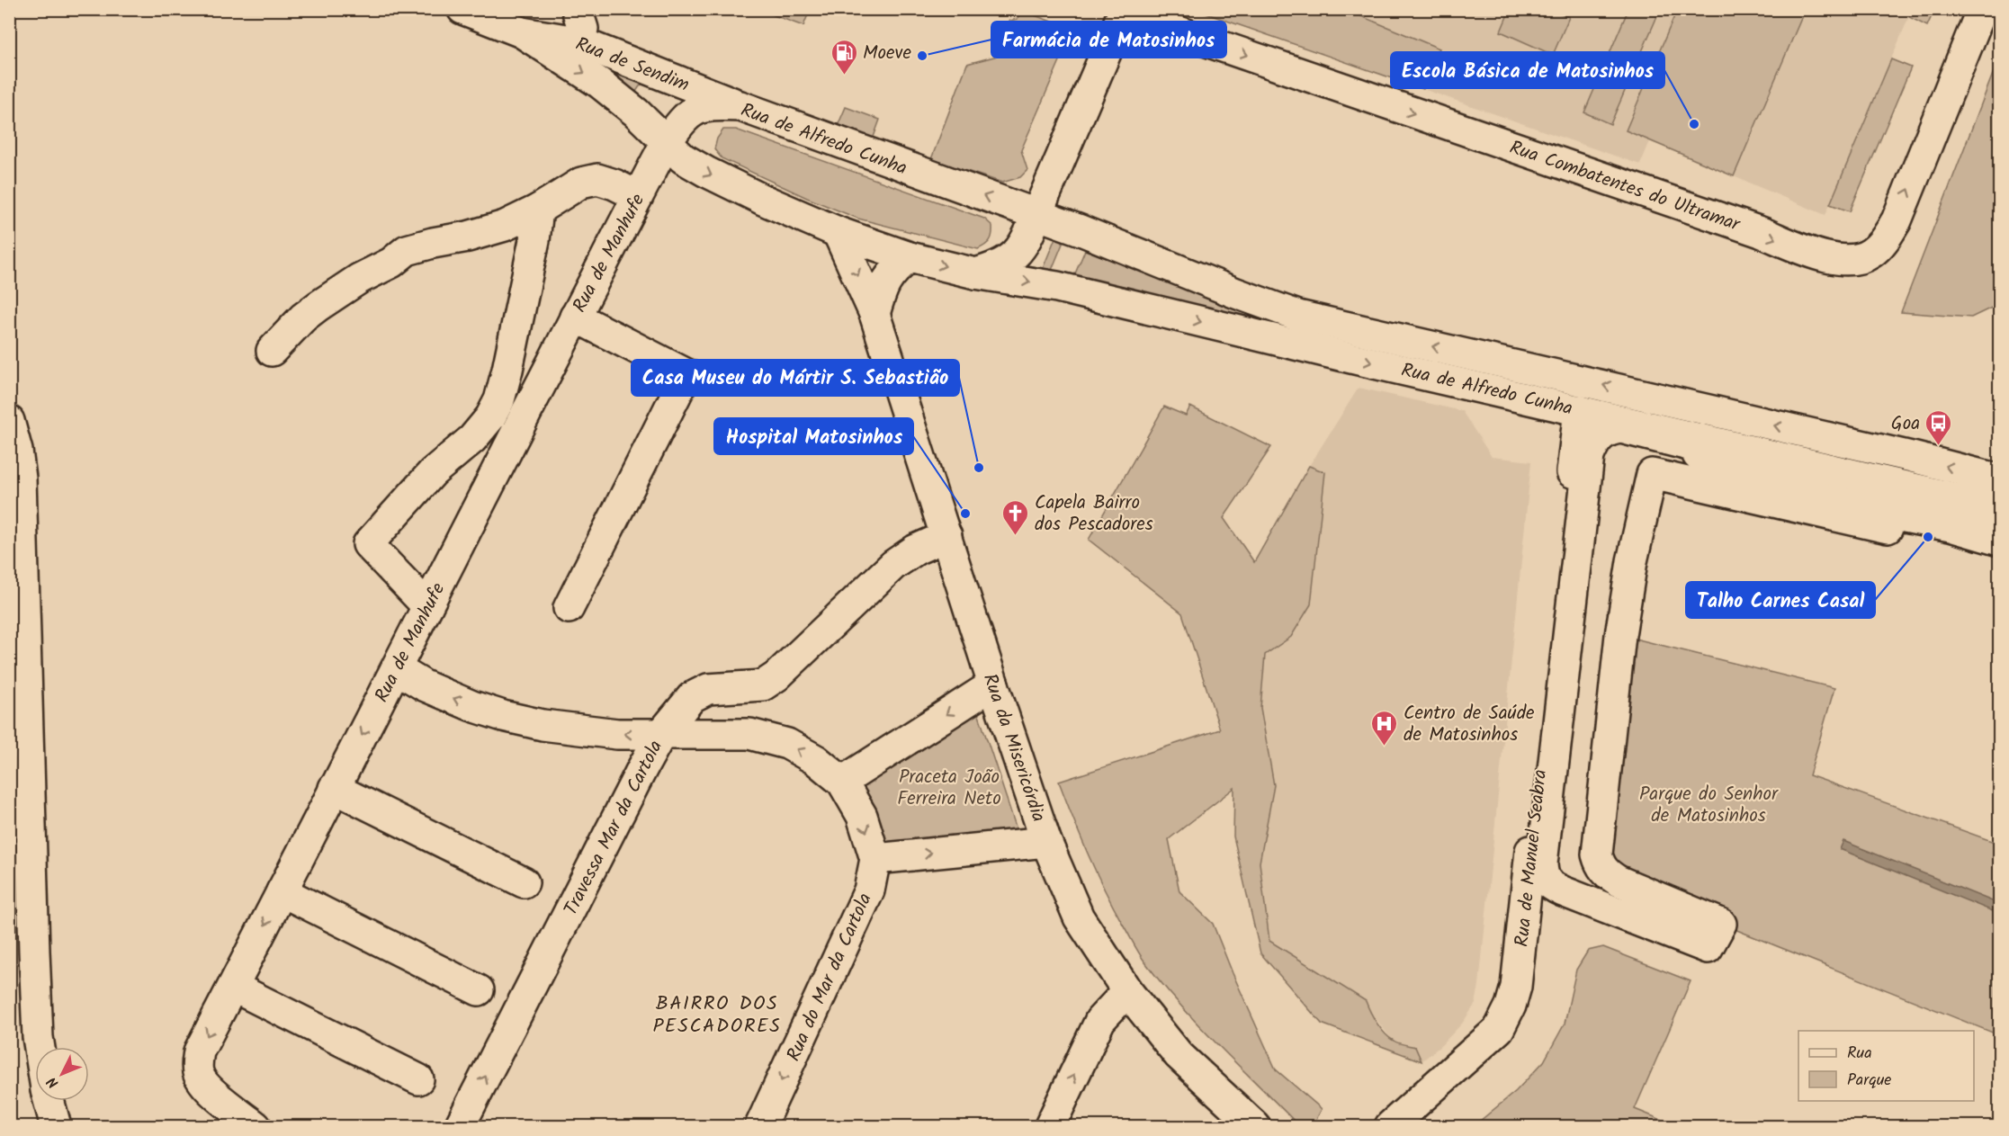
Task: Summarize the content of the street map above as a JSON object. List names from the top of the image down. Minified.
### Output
{"streets":{"street":["Rua de Sendim","Rua de Alfredo Cunha","Rua Combatentes do Ultramar","Rua de Manhufe","Rua da Misericórdia","Travessa Mar da Cartola","Rua de Manuel Seabra","Rua do Mar da Cartola"]},"crossings":[["Rua de Sendim","Rua de Alfredo Cunha"],["Rua de Sendim","Rua de Manhufe"],["Rua de Alfredo Cunha","Rua de Manhufe"],["Rua de Alfredo Cunha","Rua da Misericórdia"],["Rua de Alfredo Cunha","Rua de Manuel Seabra"],["Rua de Manhufe","Rua do Mar da Cartola"],["Rua da Misericórdia","Travessa Mar da Cartola"],["Travessa Mar da Cartola","Rua do Mar da Cartola"]],"one_way":["Rua Combatentes do Ultramar","Travessa Mar da Cartola"],"districts":["BAIRRO DOS PESCADORES"],"parks":["Praceta João Ferreira Neto","Parque do Senhor de Matosinhos"],"places":{"other":["Farmácia de Matosinhos","Escola Básica de Matosinhos","Casa Museu do Mártir S. Sebastião","Hospital Matosinhos","Talho Carnes Casal"],"fuel station":["Moeve"],"bus stop":["Goa"],"church":["Capela Bairro dos Pescadores"],"hospital":["Centro de Saúde de Matosinhos"]},"legend":["Rua","Parque"],"north":"bottom left"}
